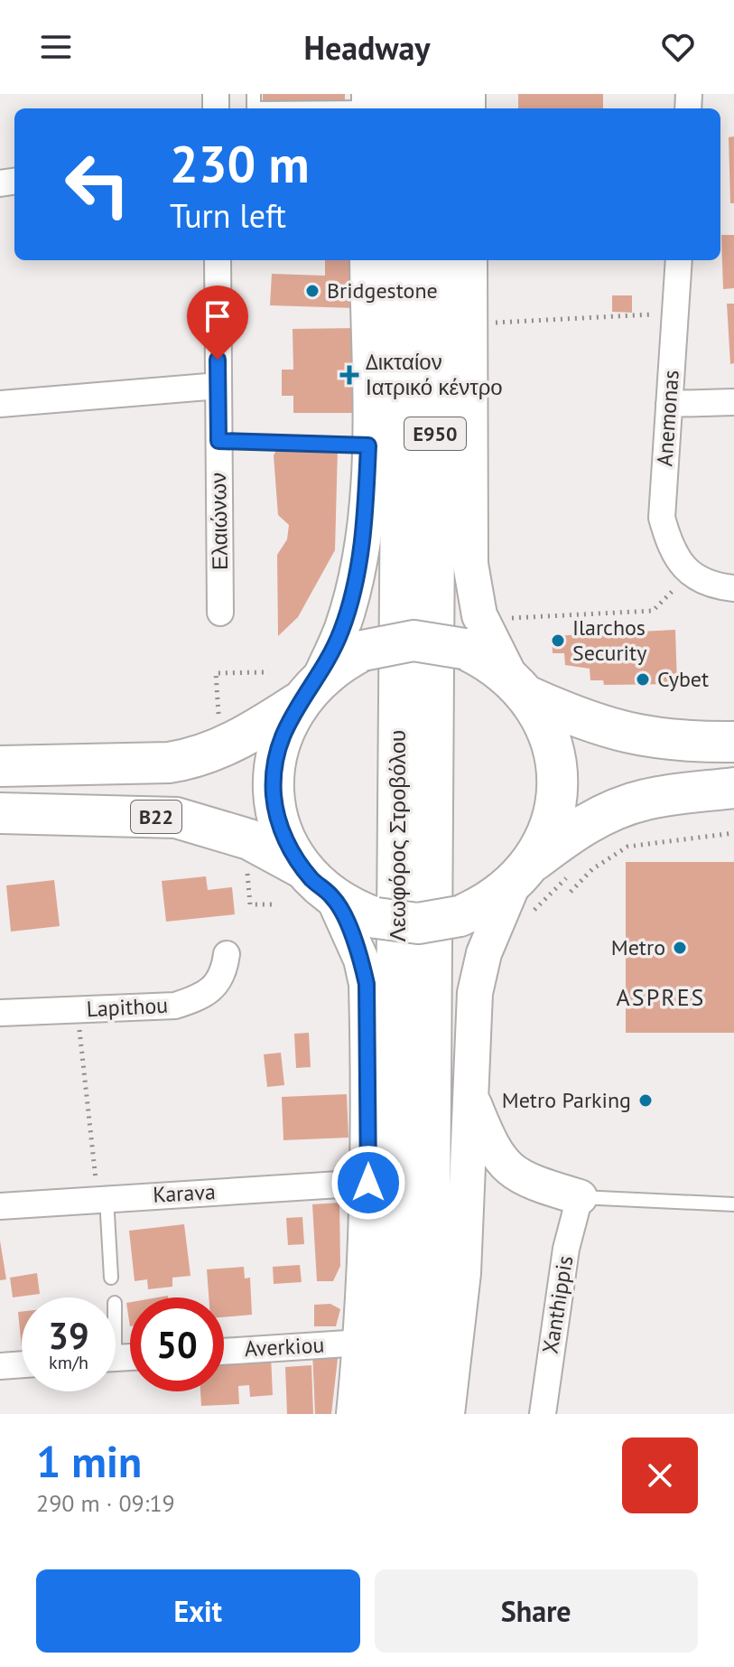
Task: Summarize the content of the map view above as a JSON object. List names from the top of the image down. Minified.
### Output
{"streets":{"main road":["E950","B22","Λεωφόρος Στροβόλου"],"street":["Anemonas","Ελαιώνων","Lapithou","Karava","Xanthippis","Averkiou"]},"districts":["ASPRES"],"places":{"other":["Bridgestone","Ilarchos Security","Cybet","Metro","Metro Parking"],"health":["Δικταίον Ιατρικό κέντρο"]},"page":{"header":"Headway","turn":["230 m","Turn left"],"speed":"39 km/h","limit":"50","heading":["1 min","290 m · 09:19"],"buttons":["Exit","Share"]}}
